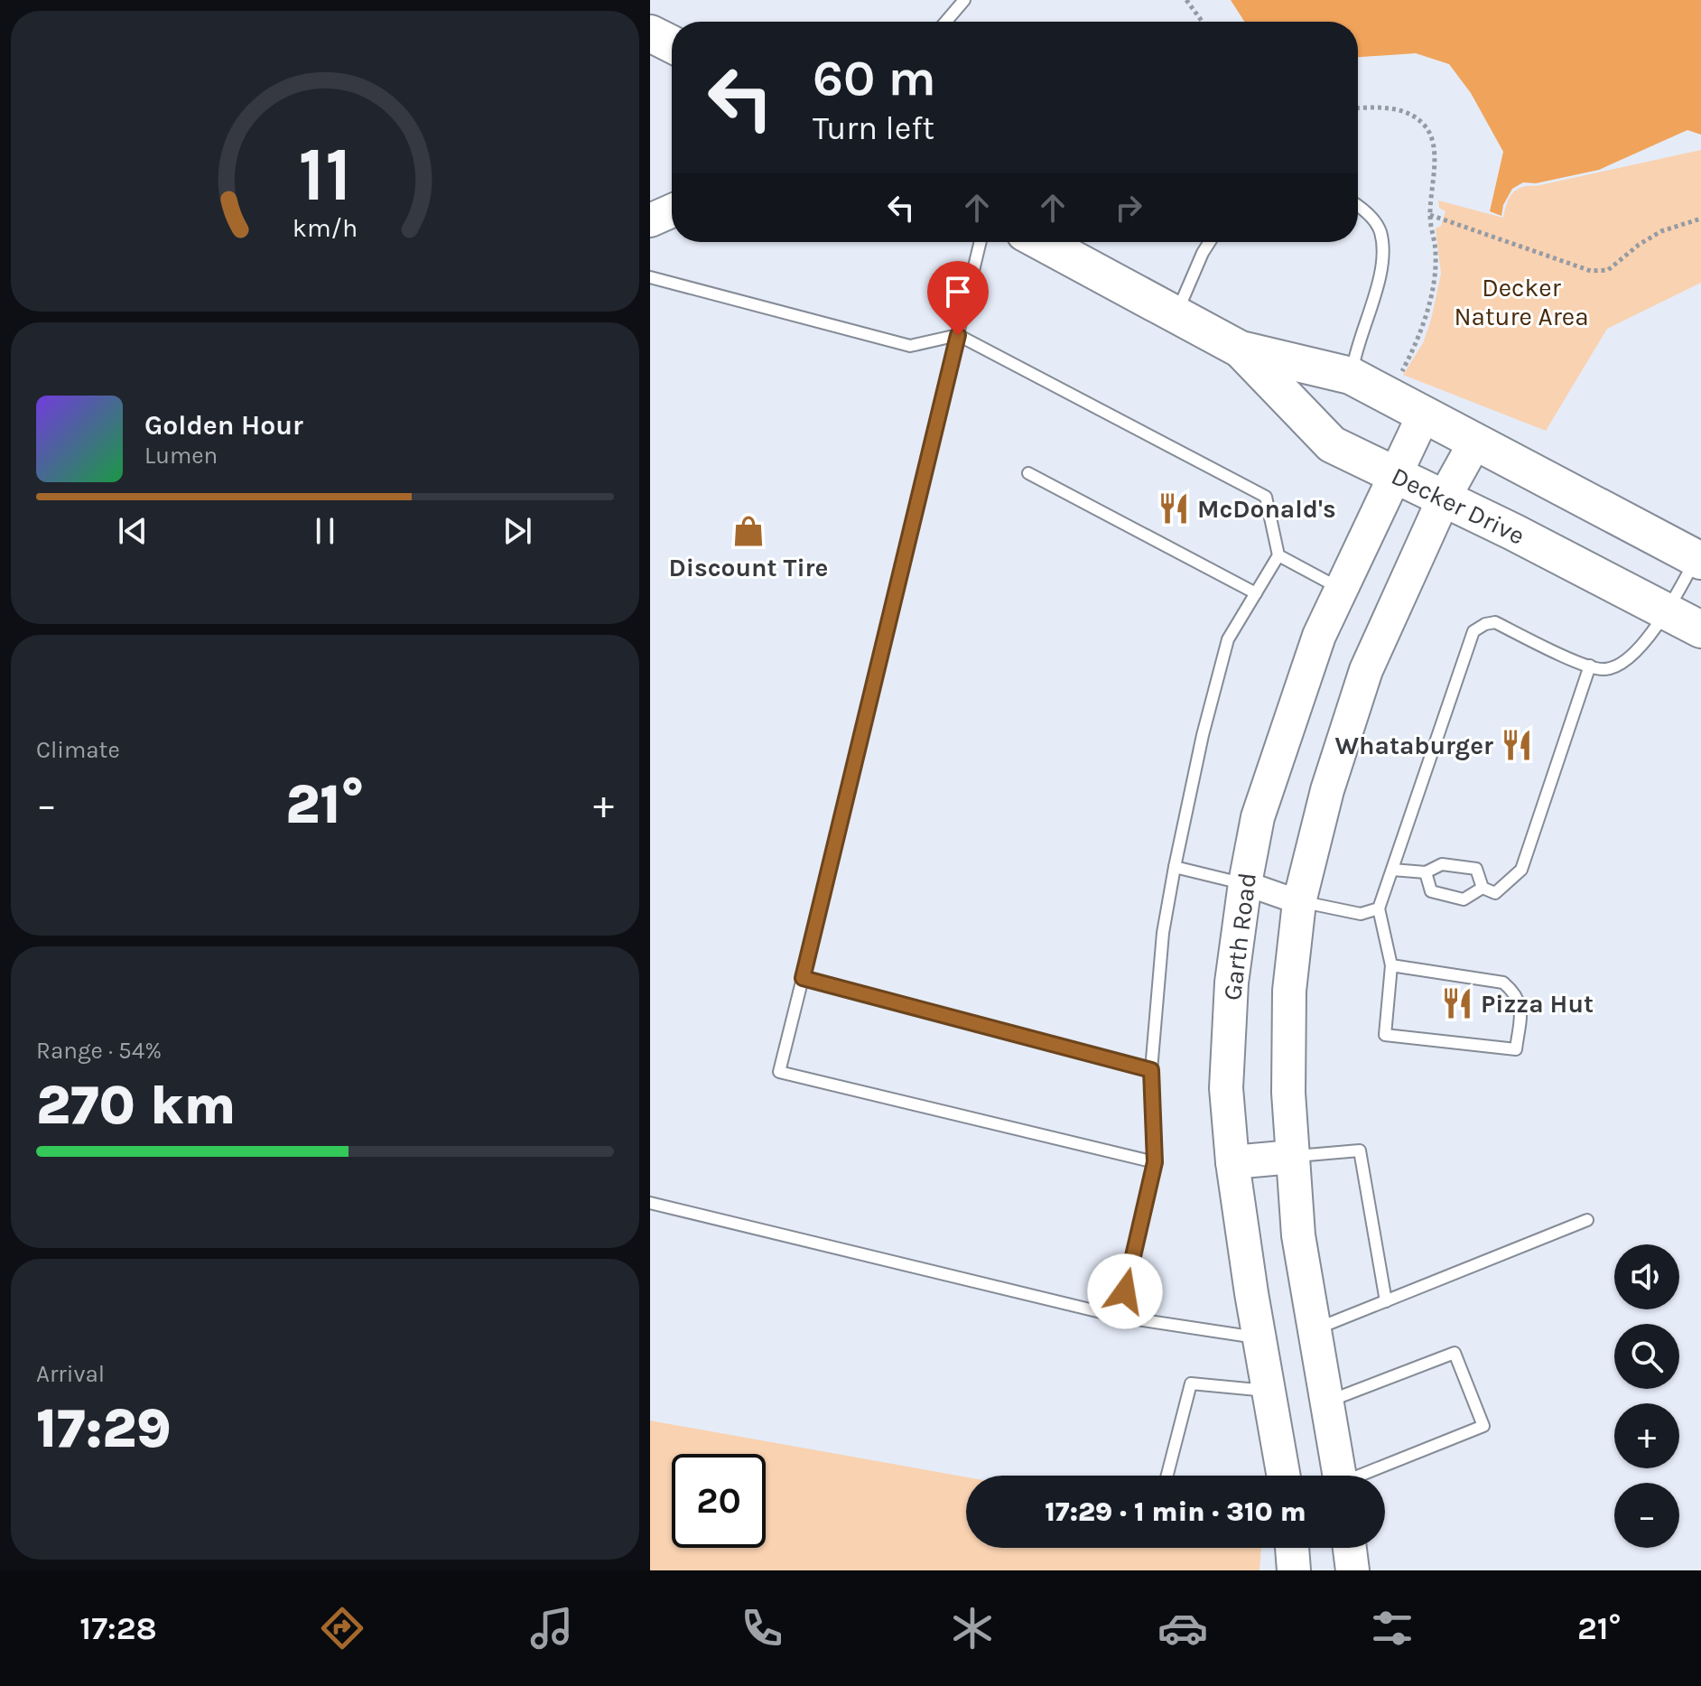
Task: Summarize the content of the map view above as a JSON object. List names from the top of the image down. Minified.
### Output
{"streets":{"main road":["Decker Drive","Garth Road"]},"crossings":[["Decker Drive","Garth Road"]],"parks":["Decker Nature Area"],"places":{"restaurant":["McDonald's","Whataburger","Pizza Hut"],"shop":["Discount Tire"]},"page":{"turn":["60 m","Turn left"],"song":["Golden Hour","Lumen"],"tile":["Climate",["Range · 54%","270 km"],["Arrival","17:29"]],"heat":["−","21°","+"],"map_buttons":["+","−"],"limit":"20","trip":"17:29 · 1 min · 310 m","tabs":["17:28","21°"],"gauge":["11","km/h"]}}
